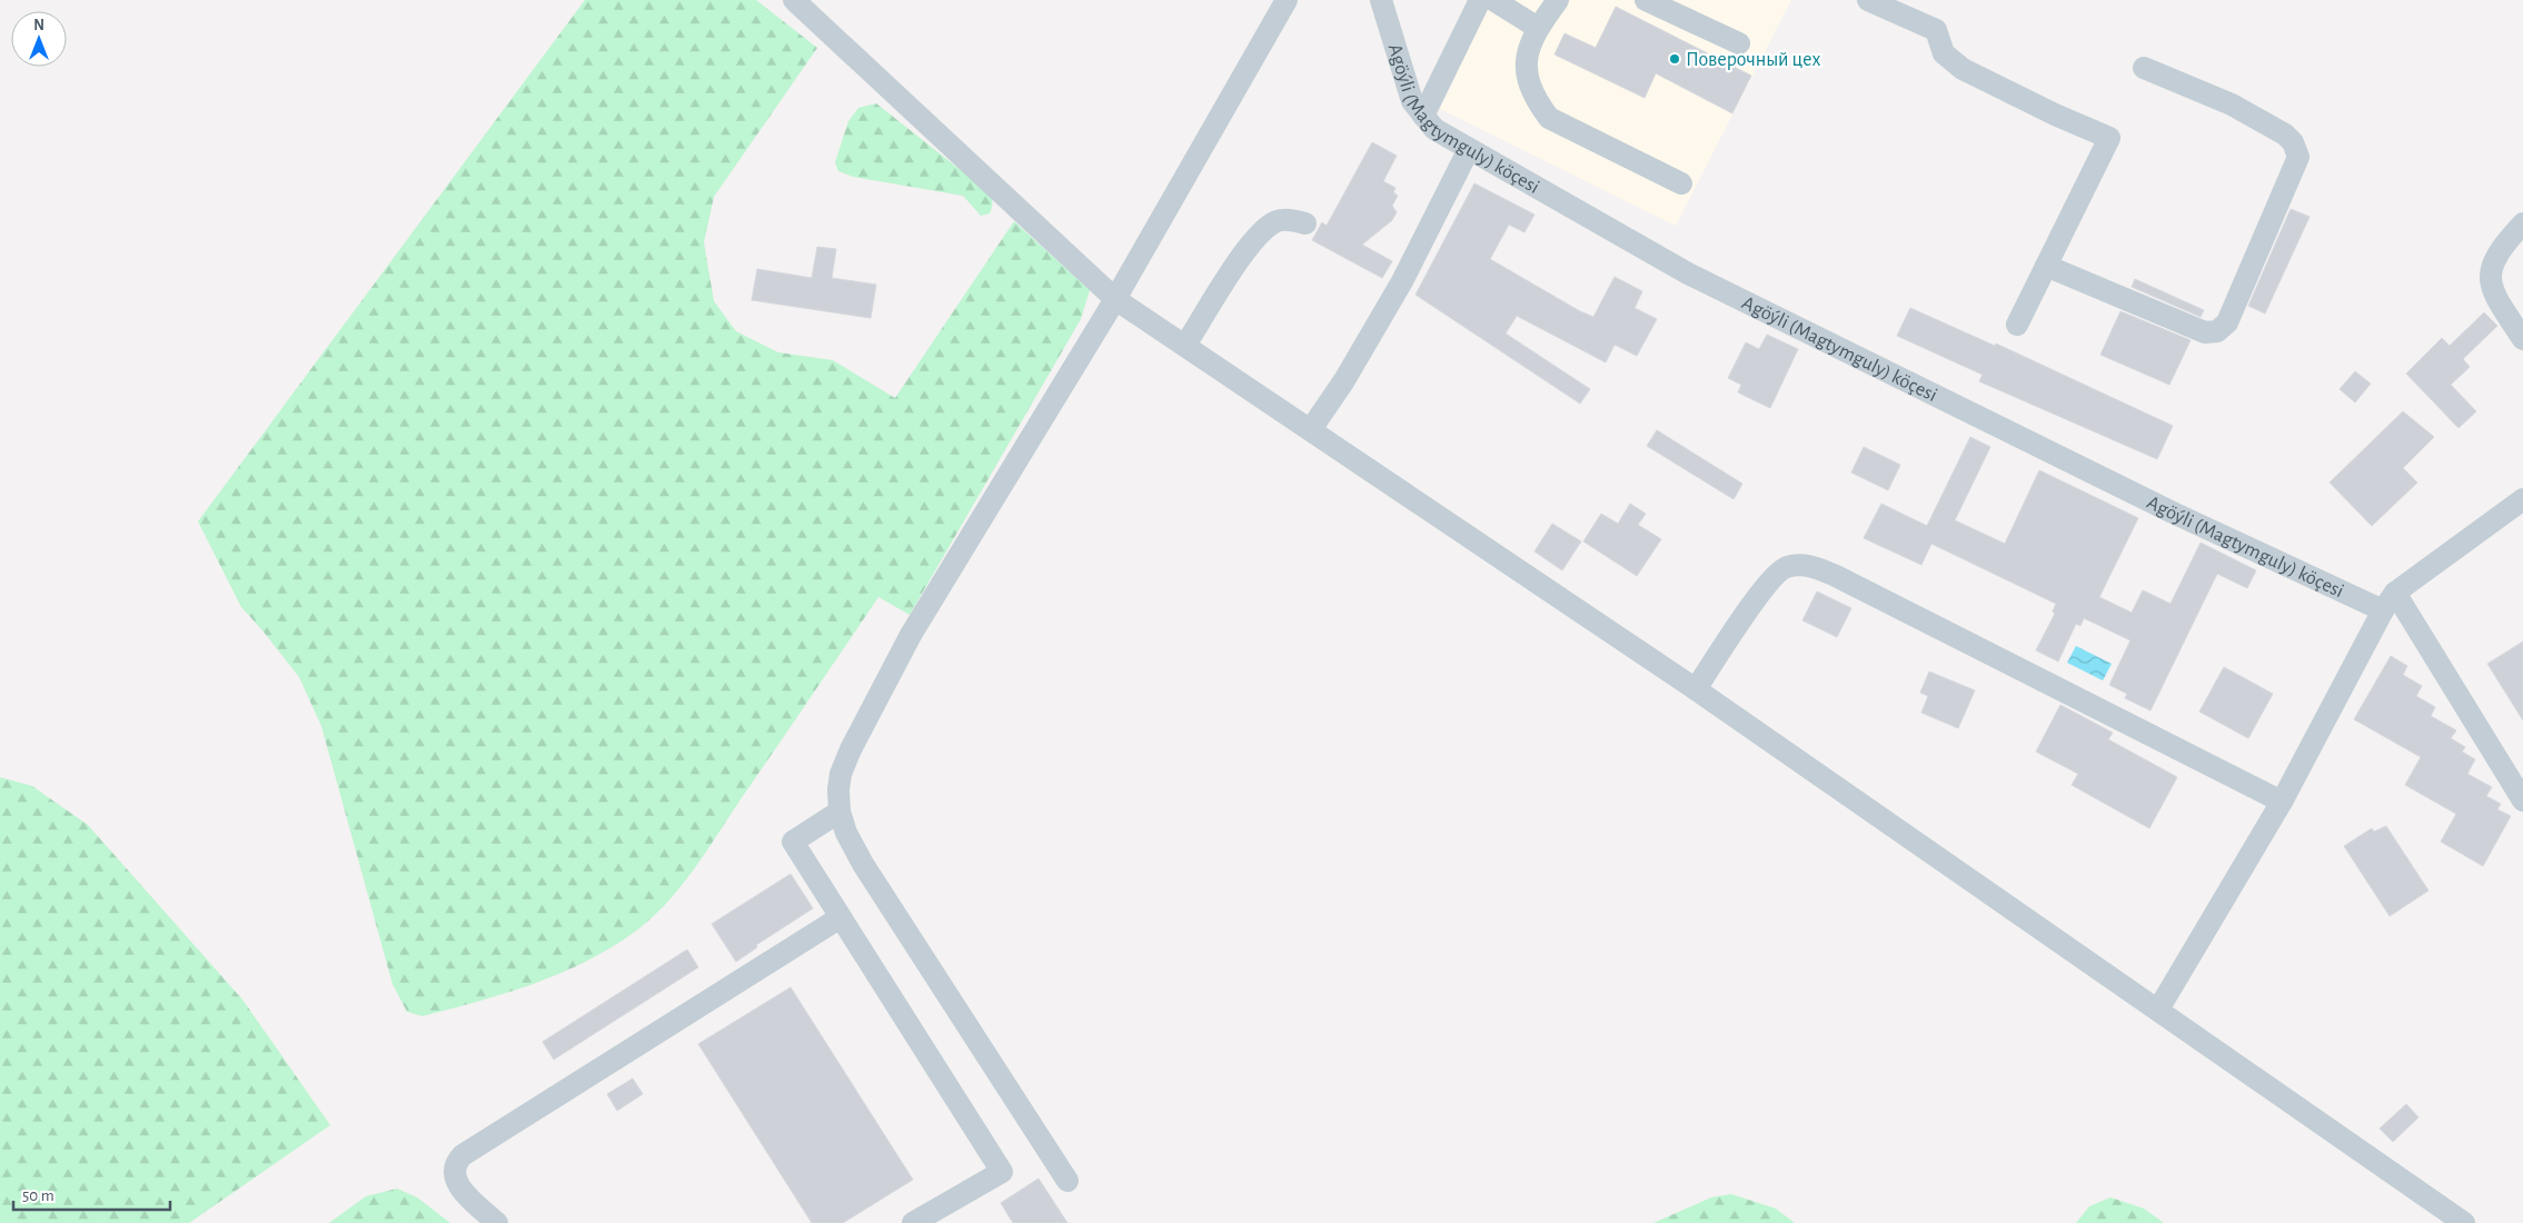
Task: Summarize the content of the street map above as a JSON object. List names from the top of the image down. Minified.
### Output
{"streets":{"street":["Agöýli (Magtymguly) köçesi"]},"places":["Поверочный цех"],"scale_bar":"50 m","north":"top"}
